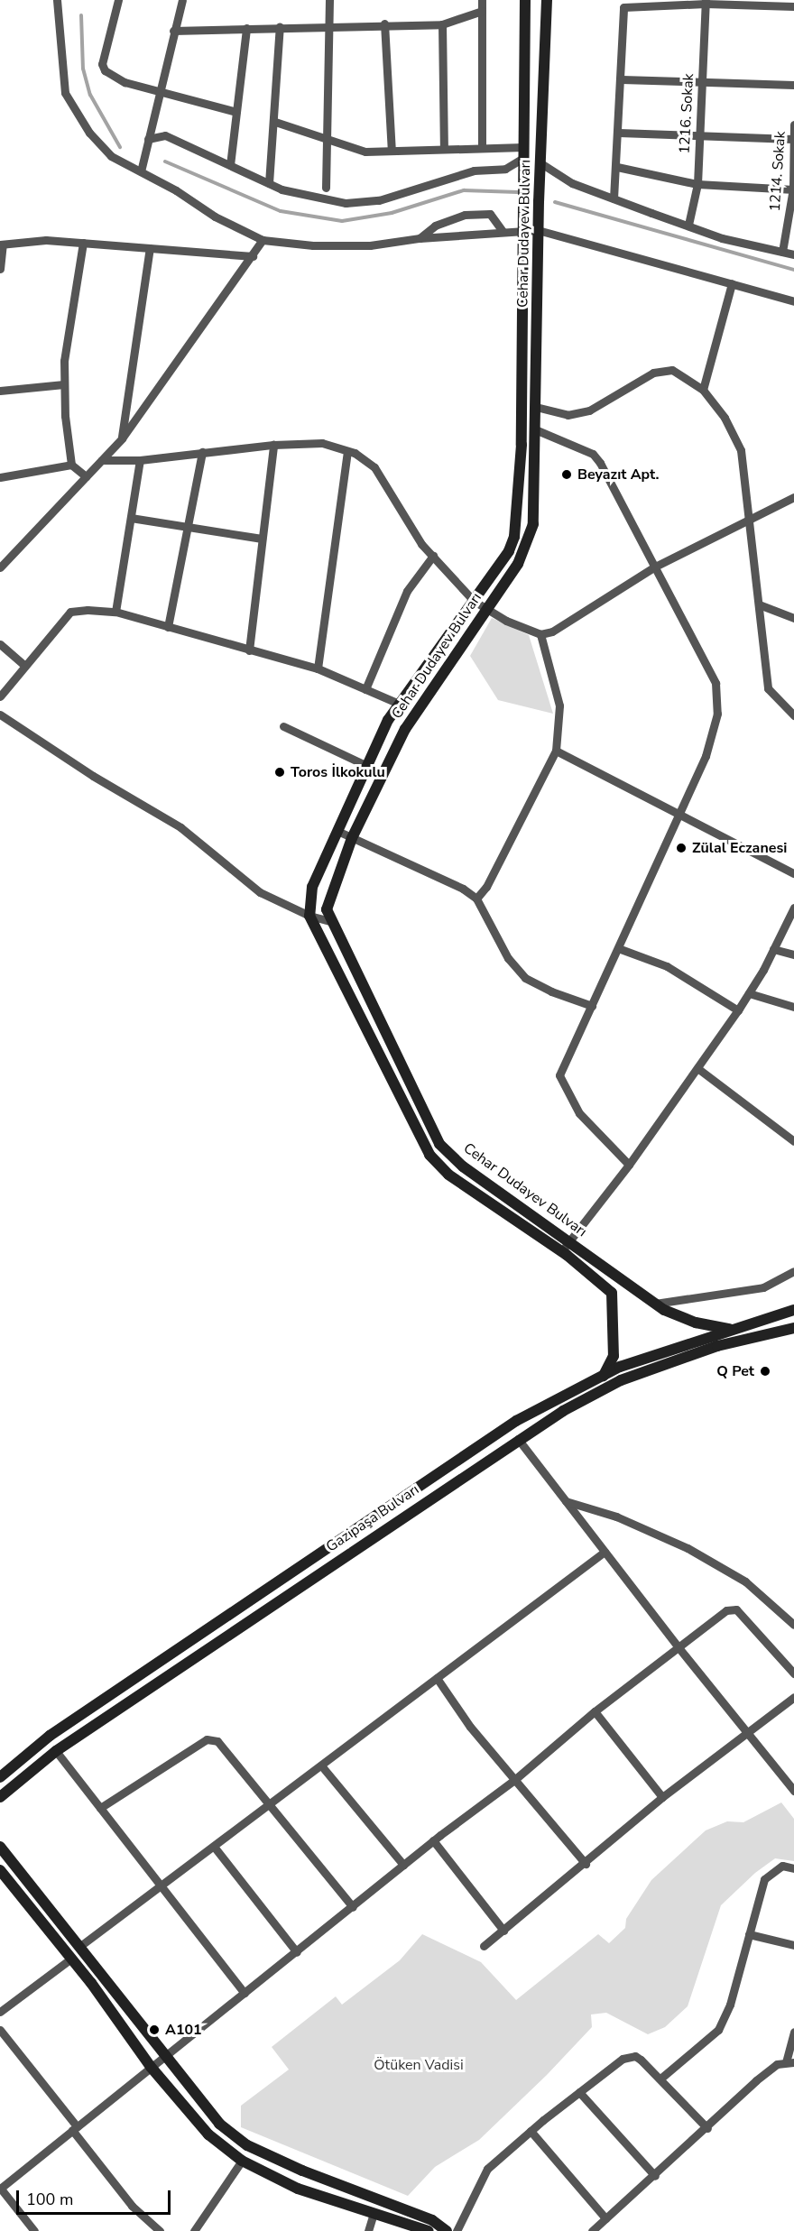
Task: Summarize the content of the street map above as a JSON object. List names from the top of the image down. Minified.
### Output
{"streets":{"street":["1216. Sokak","1214. Sokak","Cehar Dudayev Bulvarı","Gazipaşa Bulvarı"]},"crossings":[["Cehar Dudayev Bulvarı","Gazipaşa Bulvarı"]],"parks":["Ötüken Vadisi"],"places":["Beyazıt Apt.","Toros İlkokulu","Zülal Eczanesi","Q Pet","A101"],"scale_bar":"100 m"}
